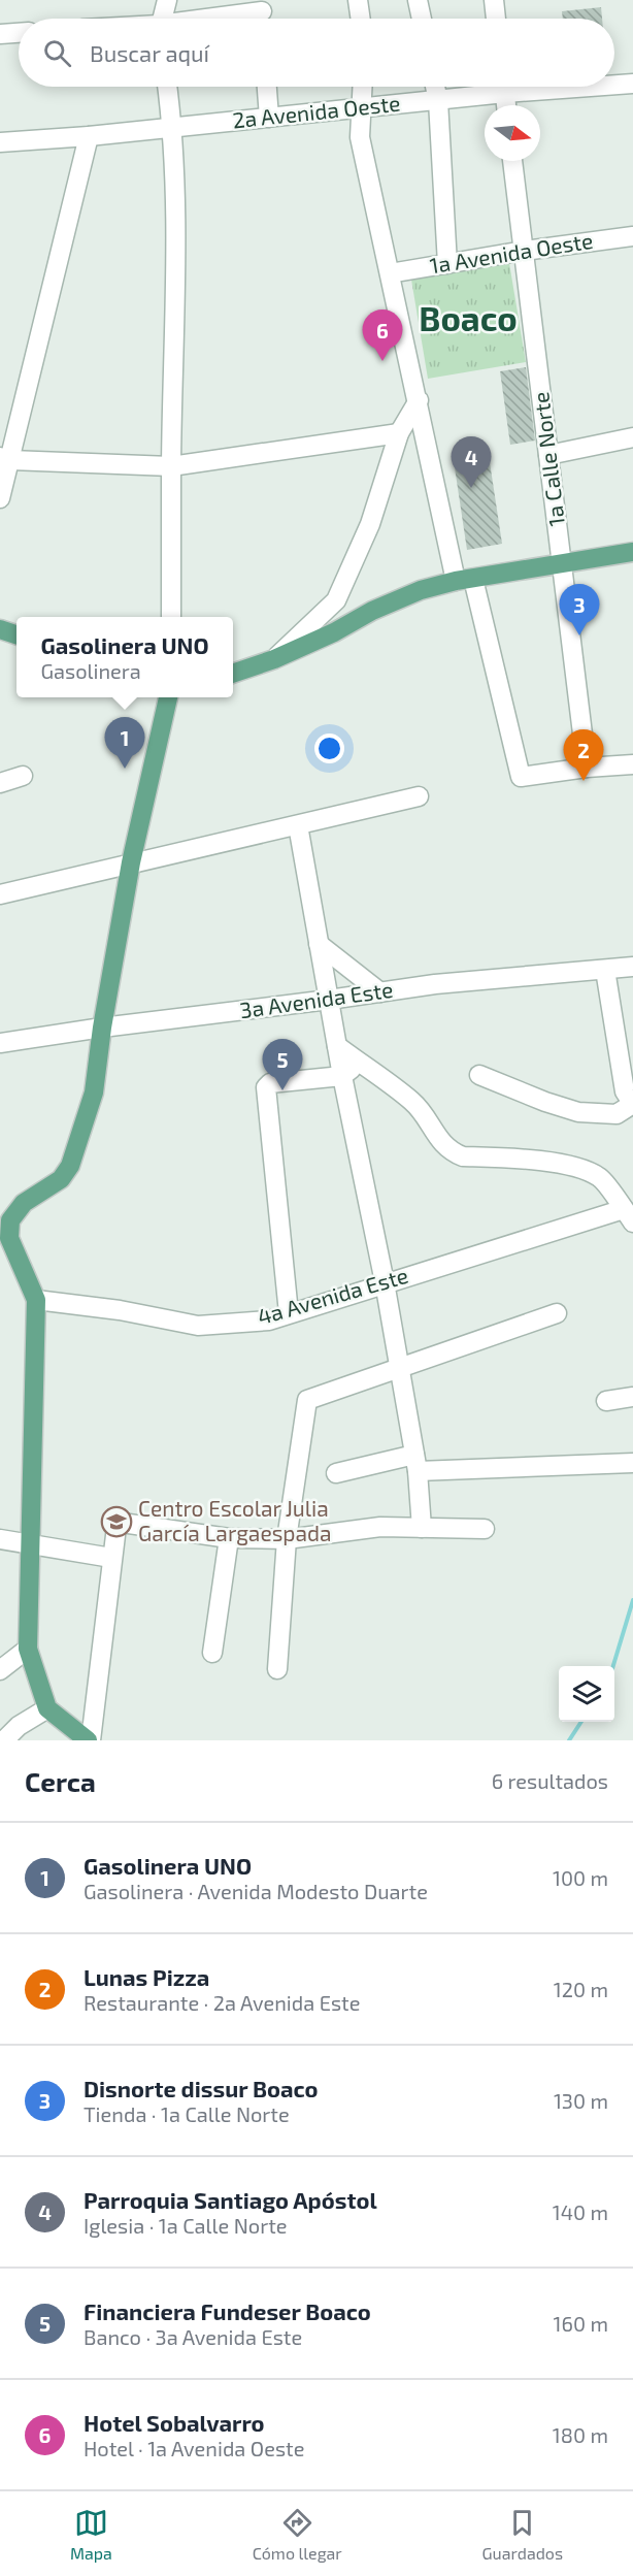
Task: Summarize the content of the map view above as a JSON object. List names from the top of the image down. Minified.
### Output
{"streets":{"street":["2a Avenida Oeste","1a Avenida Oeste","1a Calle Norte","3a Avenida Este","4a Avenida Este"]},"crossings":[["1a Avenida Oeste","1a Calle Norte"]],"districts":["Boaco"],"places":{"school or university":["Centro Escolar Julia García Largaespada"]},"north":"right","page":{"search":"Buscar aquí","pins":["6","4","3","1","2","5"],"popup":["Gasolinera UNO","Gasolinera"],"heading":["Cerca","6 resultados"],"list":[{"mark":"1","name":"Gasolinera UNO","note":"Gasolinera · Avenida Modesto Duarte","value":"100 m"},{"mark":"2","name":"Lunas Pizza","note":"Restaurante · 2a Avenida Este","value":"120 m"},{"mark":"3","name":"Disnorte dissur Boaco","note":"Tienda · 1a Calle Norte","value":"130 m"},{"mark":"4","name":"Parroquia Santiago Apóstol","note":"Iglesia · 1a Calle Norte","value":"140 m"},{"mark":"5","name":"Financiera Fundeser Boaco","note":"Banco · 3a Avenida Este","value":"160 m"},{"mark":"6","name":"Hotel Sobalvarro","note":"Hotel · 1a Avenida Oeste","value":"180 m"}],"nav":["Mapa","Cómo llegar","Guardados"]}}
